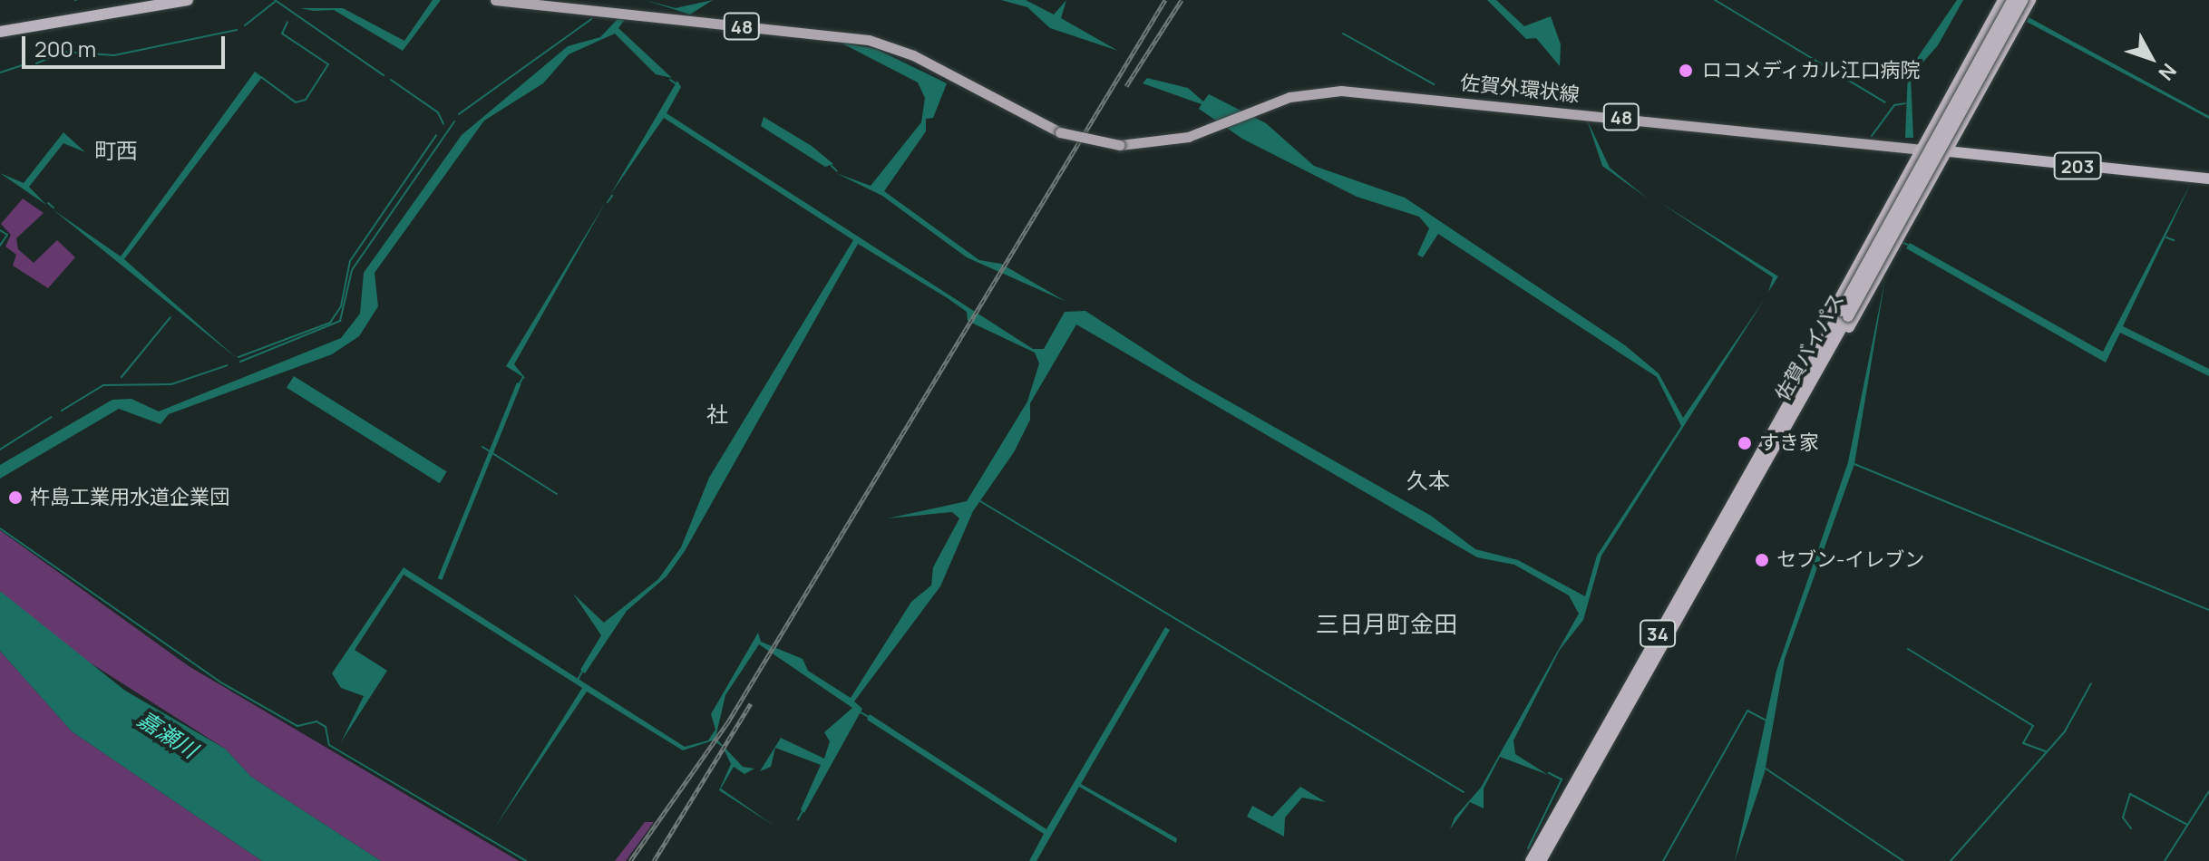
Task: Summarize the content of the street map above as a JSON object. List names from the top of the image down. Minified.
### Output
{"streets":{"highway":["203","佐賀バイパス","34"],"main road":["48","佐賀外環状線"]},"crossings":[["佐賀外環状線","203"],["佐賀外環状線","34"],["203","34"],["佐賀バイパス","34"]],"districts":["町西","社","久本","三日月町金田"],"water":["嘉瀬川"],"places":["ロコメディカル江口病院","すき家","杵島工業用水道企業団","セブン-イレブン"],"scale_bar":"200 m","north":"bottom right"}
